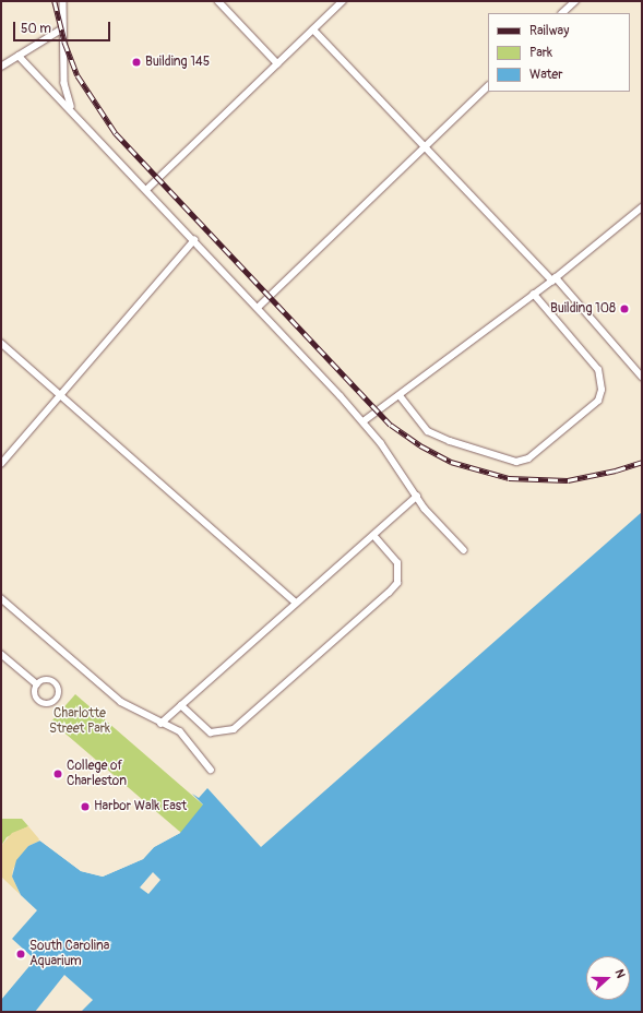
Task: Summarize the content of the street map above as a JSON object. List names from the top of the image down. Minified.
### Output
{"parks":["Charlotte Street Park"],"places":["Building 145","Building 108","College of Charleston","Harbor Walk East","South Carolina Aquarium"],"legend":["Railway","Park","Water"],"scale_bar":"50 m","north":"right"}
